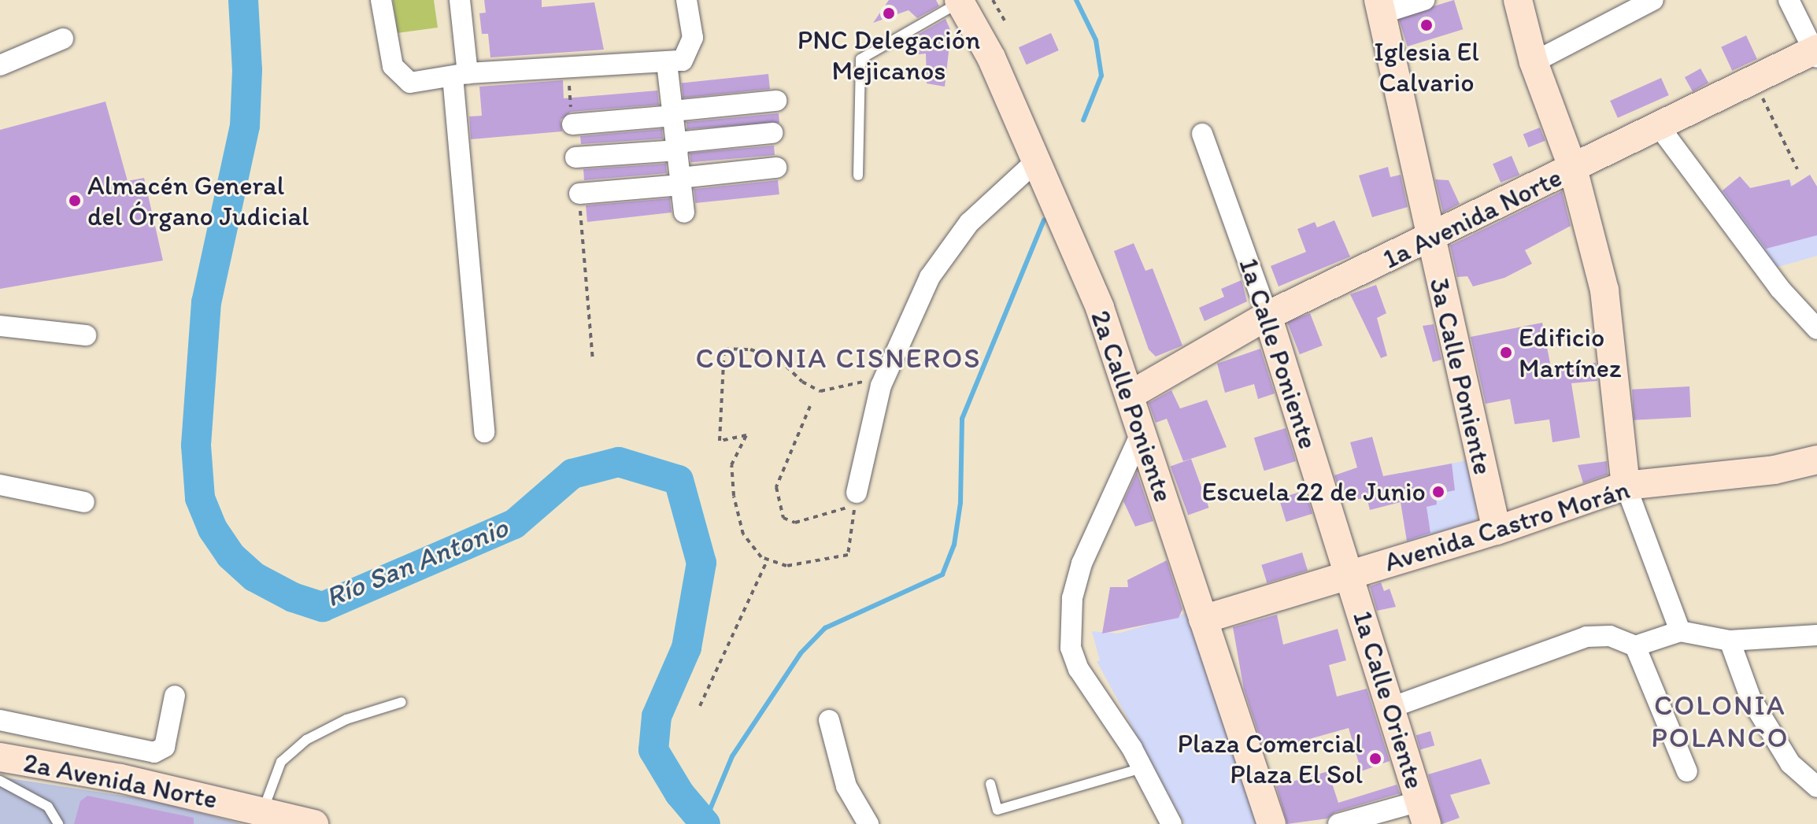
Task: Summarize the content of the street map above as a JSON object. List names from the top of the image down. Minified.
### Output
{"streets":{"main road":["1a Avenida Norte","1a Calle Poniente","3a Calle Poniente","2a Calle Poniente","Avenida Castro Morán","1a Calle Oriente","2a Avenida Norte"]},"crossings":[["1a Avenida Norte","1a Calle Poniente"],["1a Avenida Norte","3a Calle Poniente"],["1a Avenida Norte","2a Calle Poniente"],["1a Calle Poniente","Avenida Castro Morán"],["1a Calle Poniente","1a Calle Oriente"],["3a Calle Poniente","Avenida Castro Morán"],["2a Calle Poniente","Avenida Castro Morán"],["Avenida Castro Morán","1a Calle Oriente"]],"districts":["COLONIA CISNEROS","COLONIA POLANCO"],"water":["Río San Antonio"],"places":["PNC Delegación Mejicanos","Iglesia El Calvario","Almacén General del Órgano Judicial","Edificio Martínez","Escuela 22 de Junio","Plaza Comercial Plaza El Sol"]}
